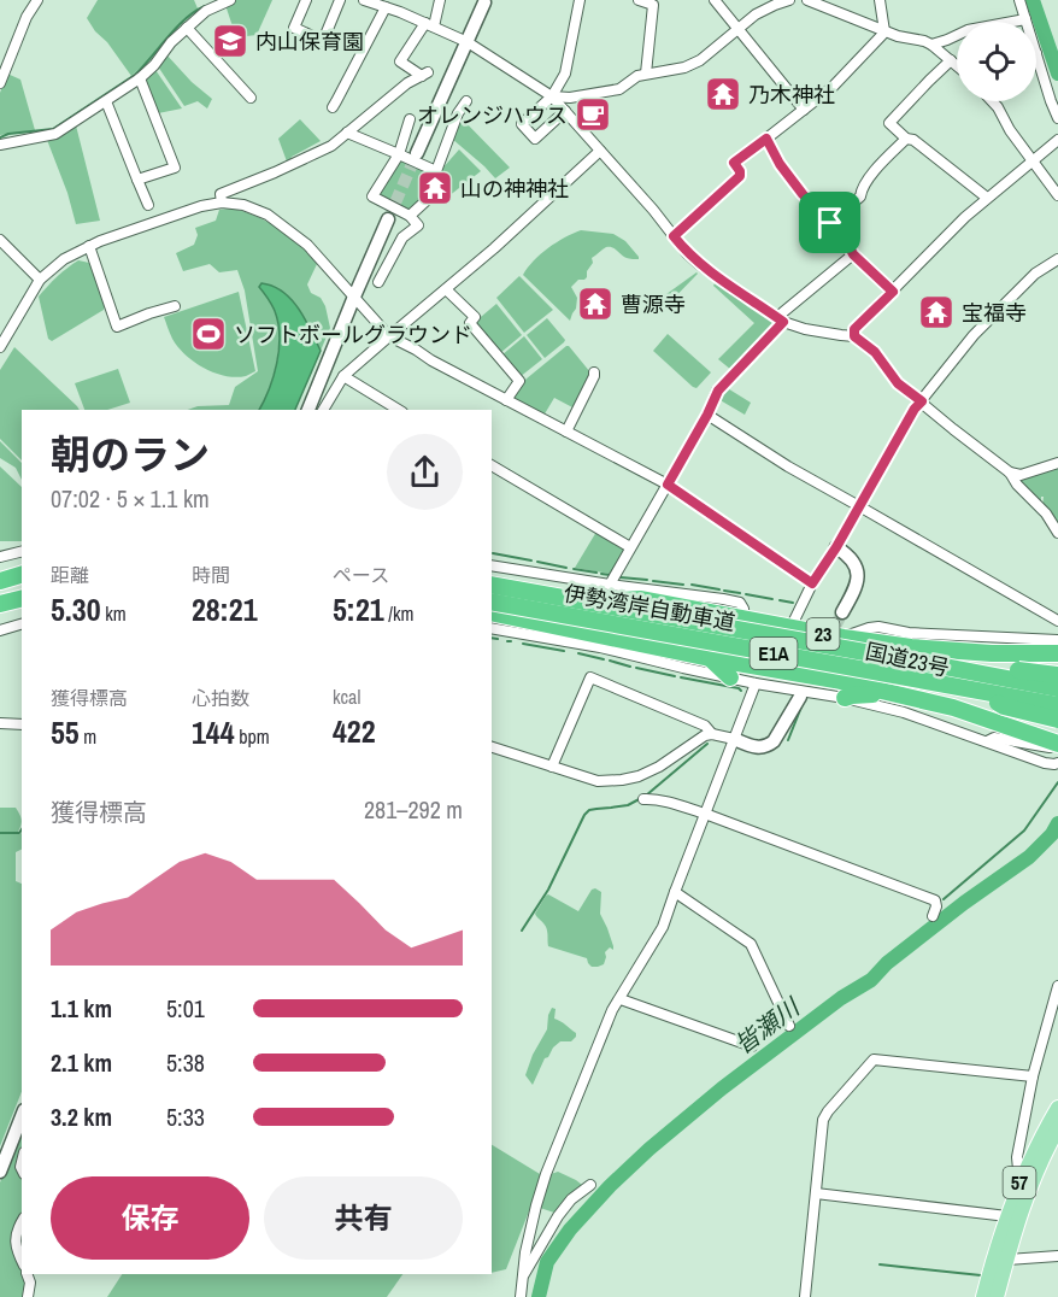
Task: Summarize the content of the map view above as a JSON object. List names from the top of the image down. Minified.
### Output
{"streets":{"highway":["伊勢湾岸自動車道","23","E1A","国道23号"],"main road":["57"]},"crossings":[["23","国道23号"]],"water":["皆瀬川"],"places":{"school or university":["内山保育園"],"temple":["乃木神社","山の神神社","曹源寺","宝福寺"],"cafe":["オレンジハウス"],"sports":["ソフトボールグラウンド"]},"page":{"heading":["朝のラン","07:02 · 5 × 1.1 km"],"stats":[["距離","5.30 km"],["時間","28:21"],["ペース","5:21 /km"],["獲得標高","55 m"],["心拍数","144 bpm"],["kcal","422"]],"chart":["獲得標高","281–292 m"],"list":[{"name":"1.1 km","note":"5:01"},{"name":"2.1 km","note":"5:38"},{"name":"3.2 km","note":"5:33"}],"buttons":["保存","共有"]}}
